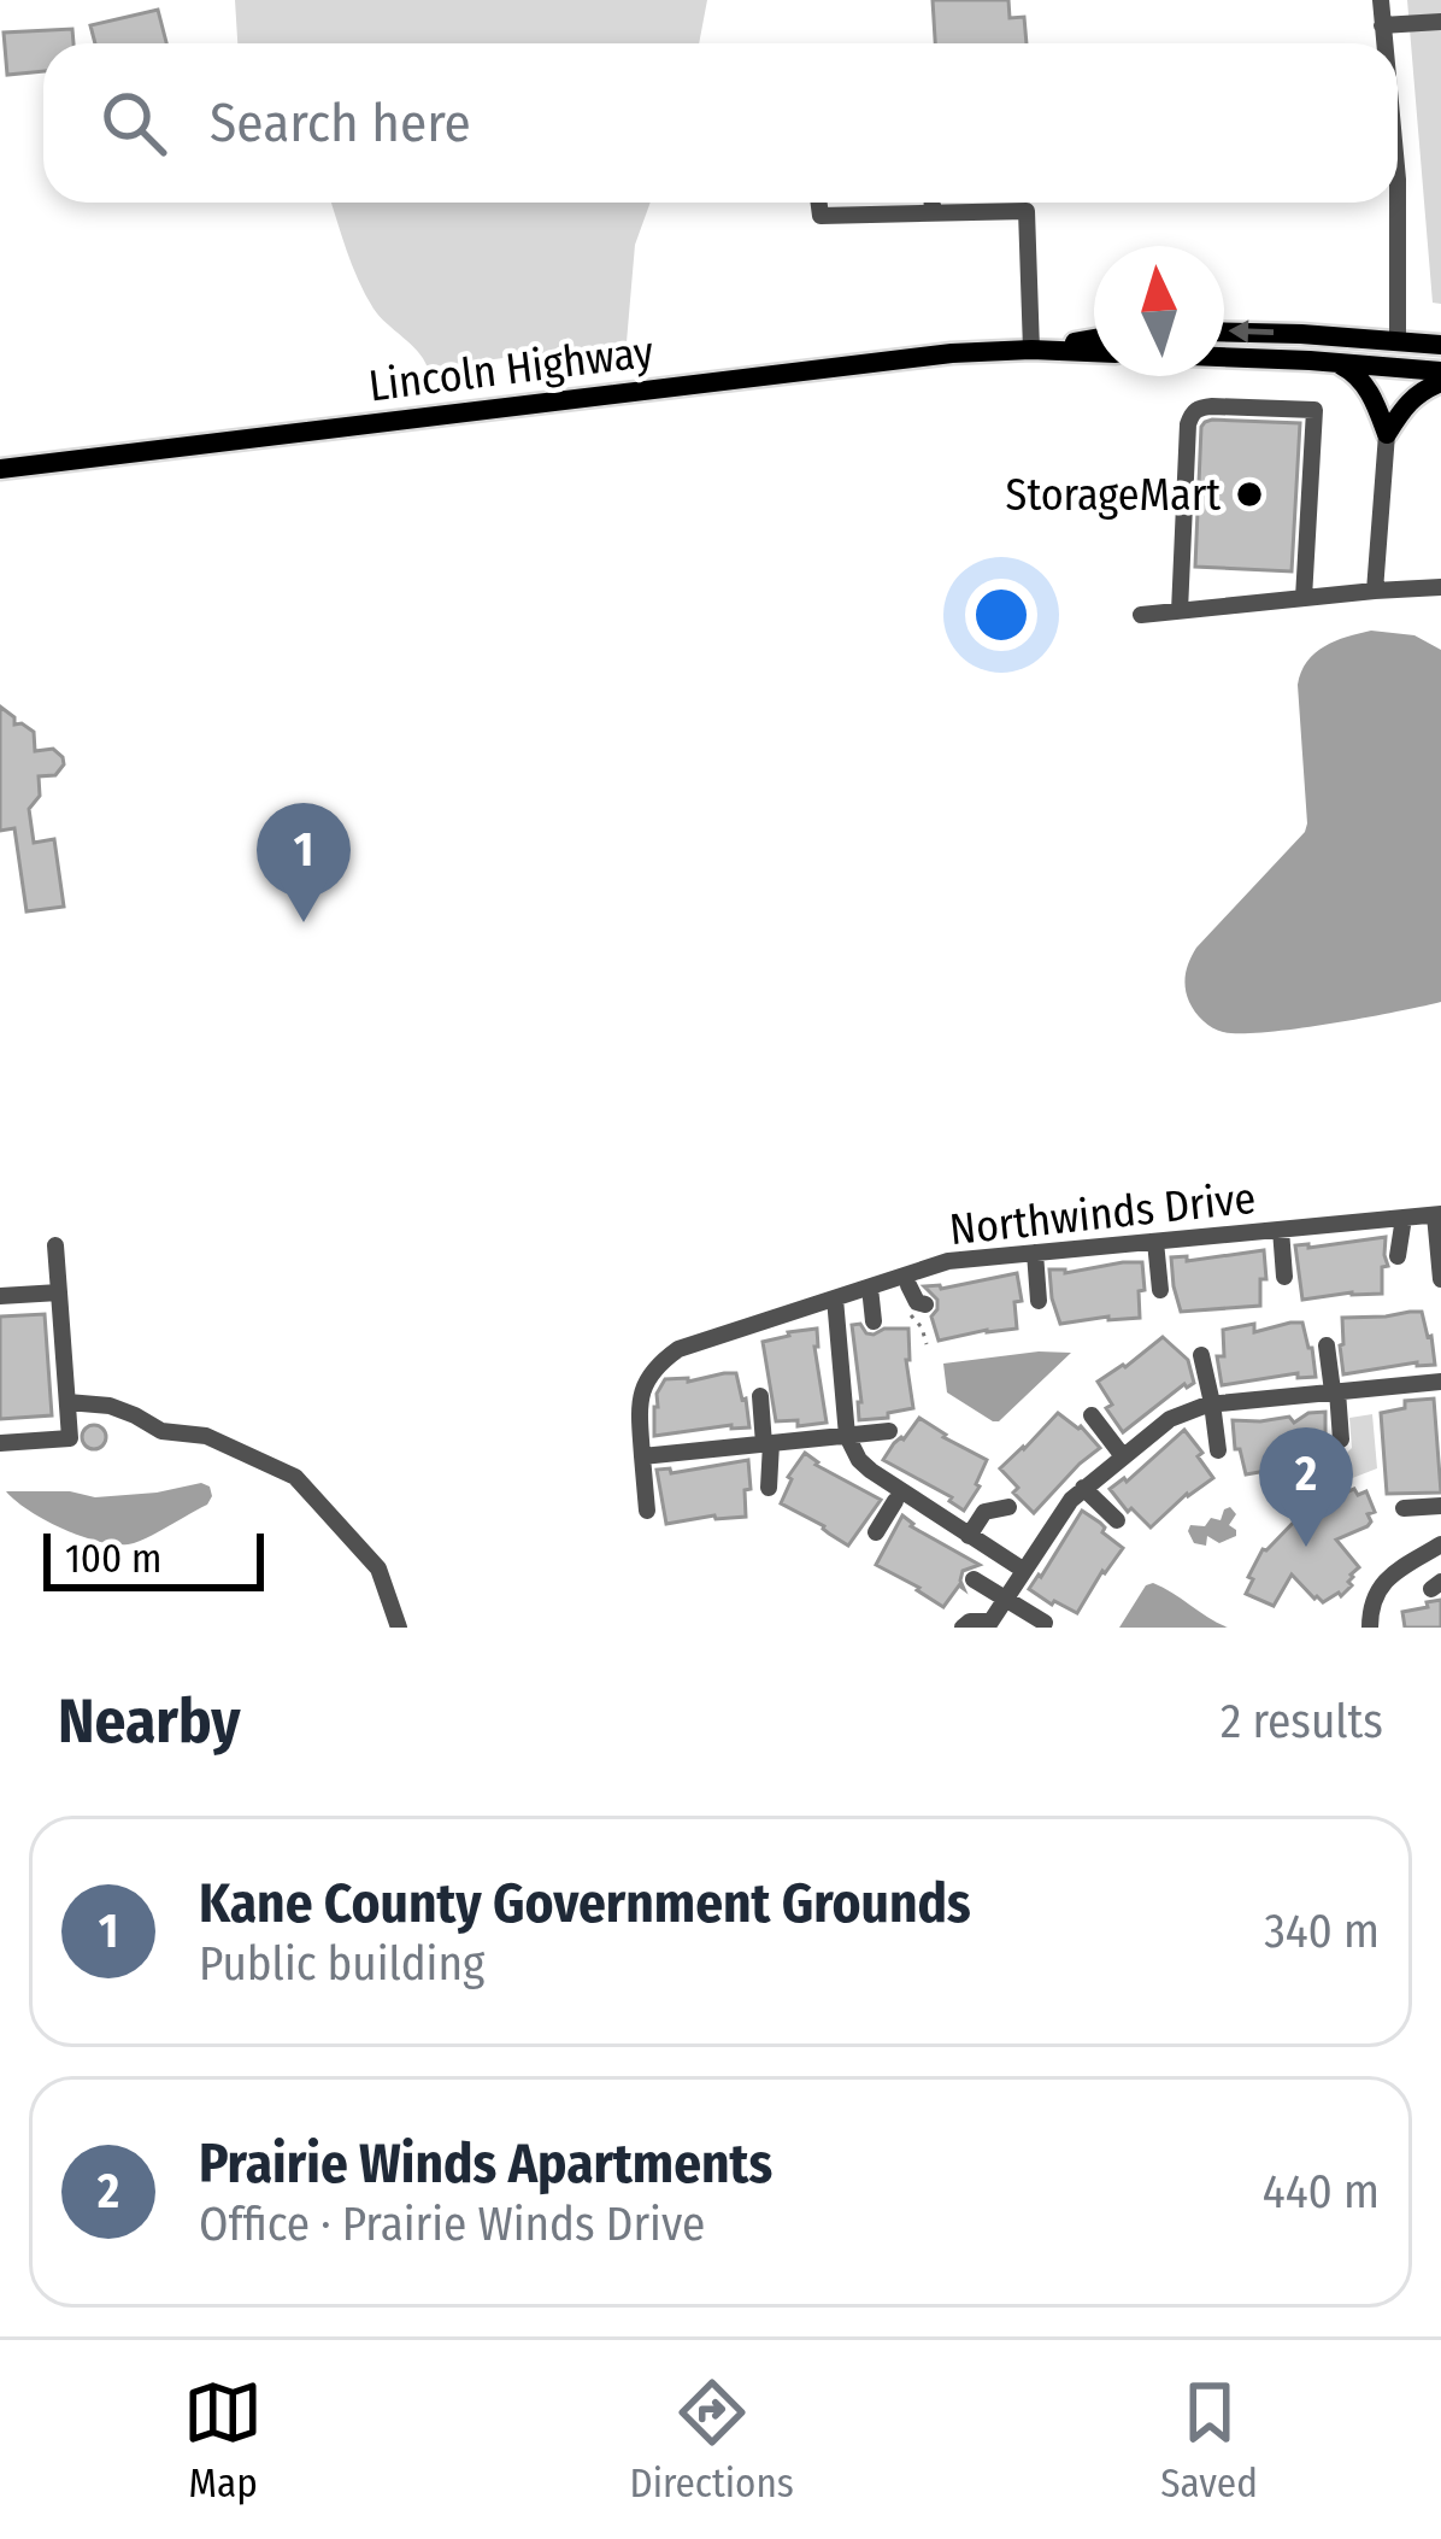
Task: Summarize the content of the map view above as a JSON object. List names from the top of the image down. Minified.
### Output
{"streets":{"main road":["Lincoln Highway"],"street":["Northwinds Drive"]},"places":["StorageMart"],"scale_bar":"100 m","north":"top","page":{"search":"Search here","pins":["1","2"],"scale":"100 m","heading":["Nearby","2 results"],"list":[{"mark":"1","name":"Kane County Government Grounds","note":"Public building","value":"340 m"},{"mark":"2","name":"Prairie Winds Apartments","note":"Office · Prairie Winds Drive","value":"440 m"}],"nav":["Map","Directions","Saved"]}}
